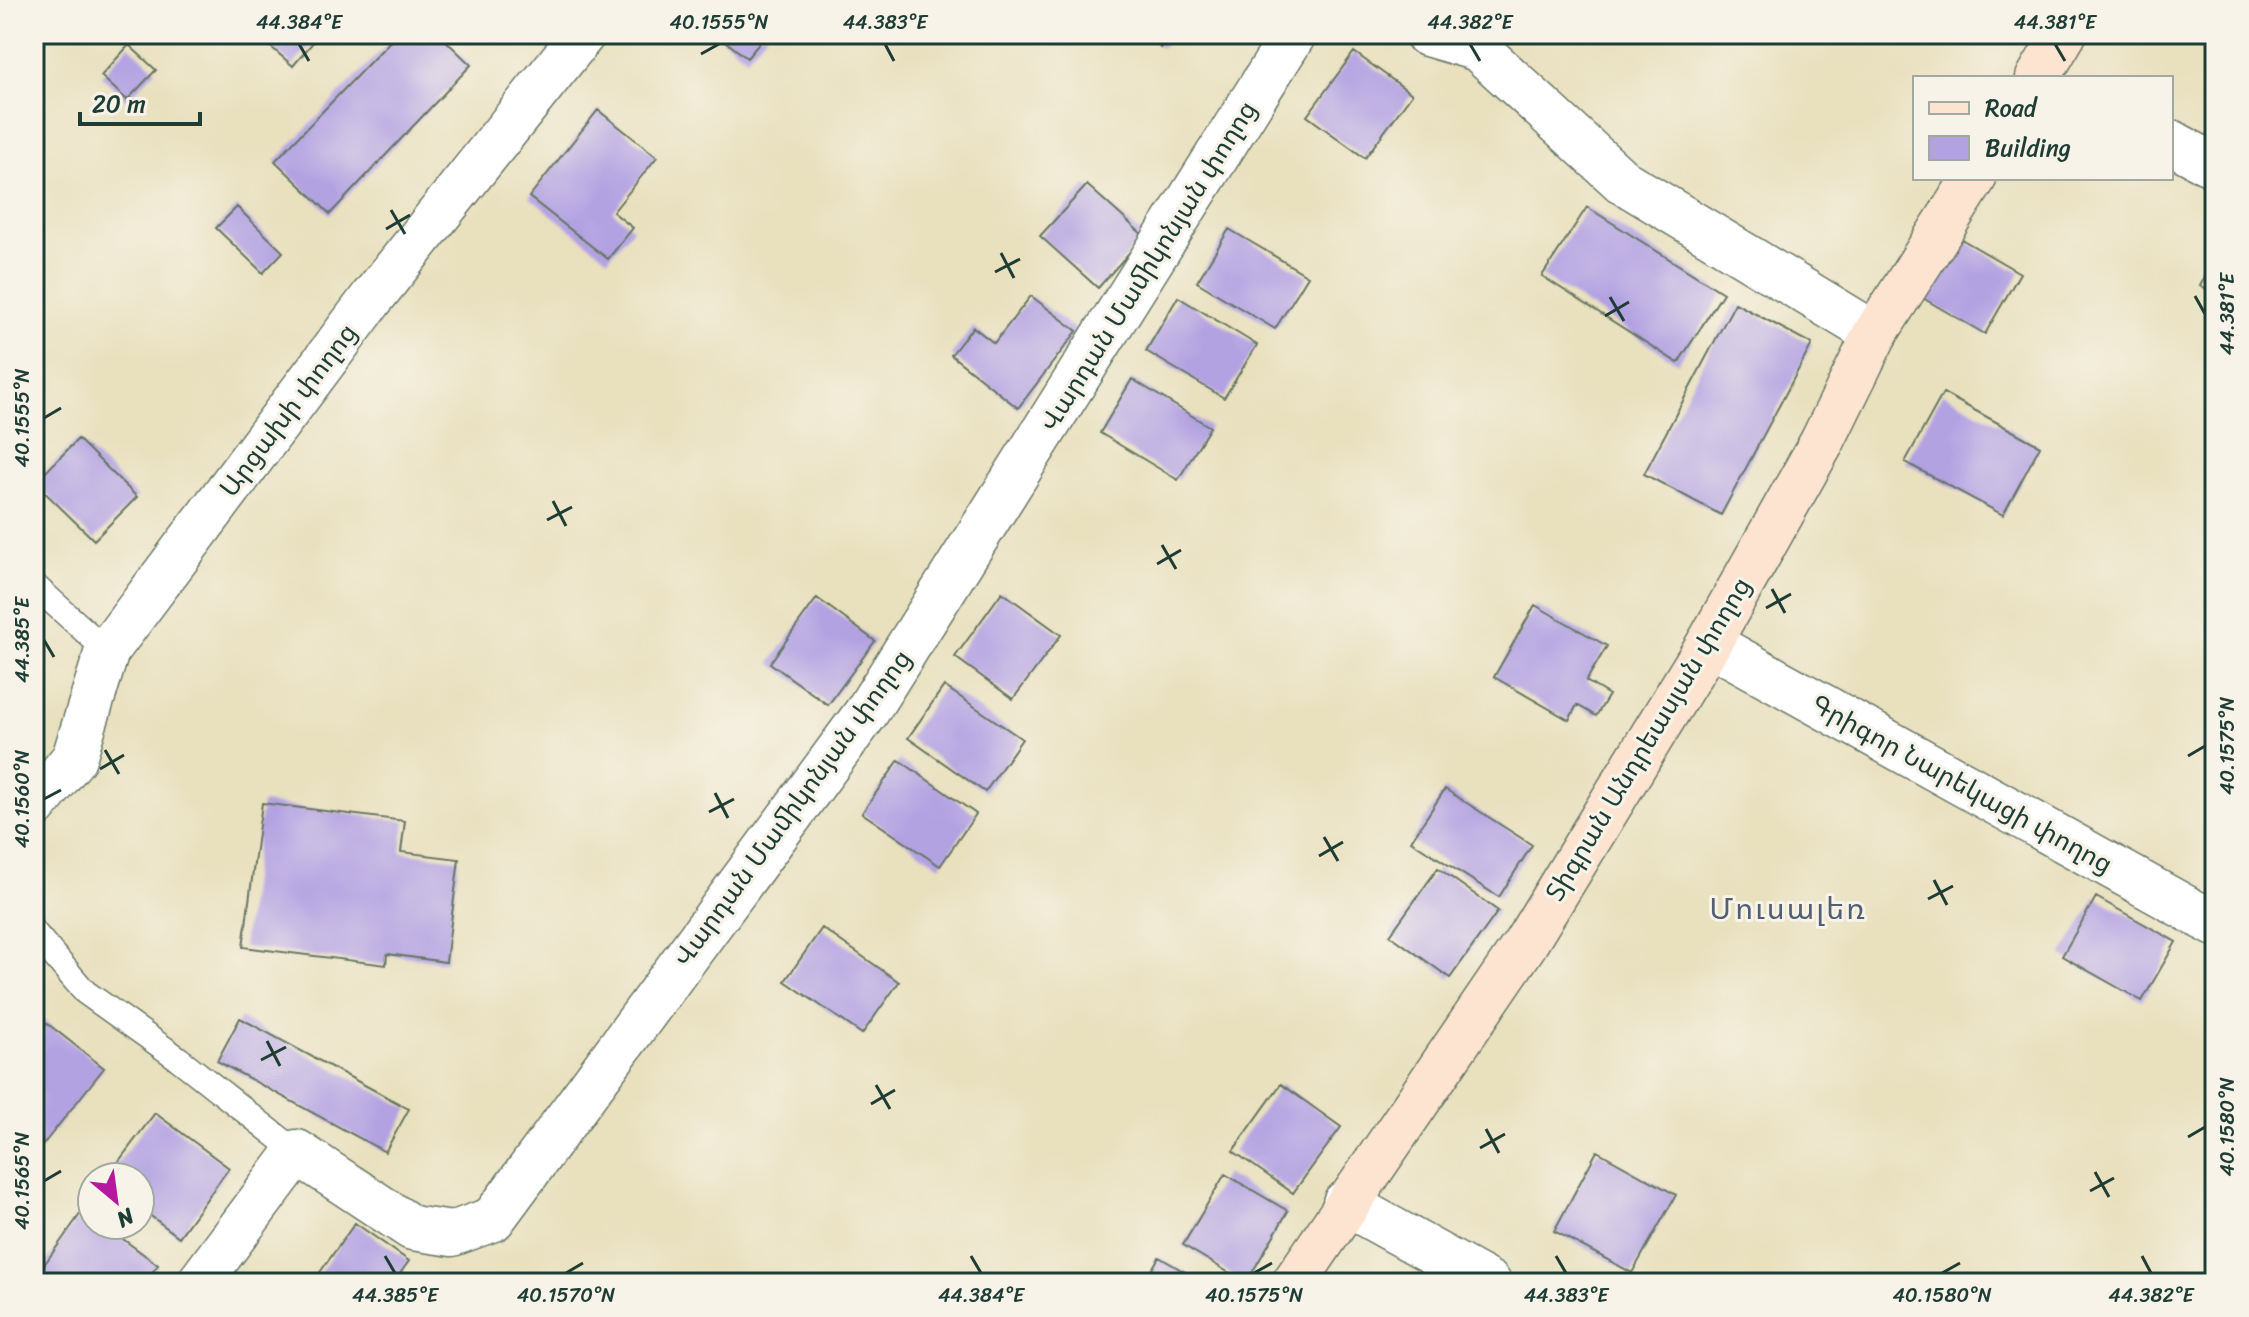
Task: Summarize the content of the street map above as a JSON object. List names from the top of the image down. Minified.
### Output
{"streets":{"main road":["Տիգրան Անդրեասյան փողոց"],"street":["Վարդան Մամիկոնյան փողոց","Արցախի փողոց","Գրիգոր Նարեկացի փողոց"]},"crossings":[["Տիգրան Անդրեասյան փողոց","Գրիգոր Նարեկացի փողոց"]],"districts":["Մուսալեռ"],"legend":["Road","Building"],"scale_bar":"20 m","north":"bottom right","coordinates":["44.384°E","40.1555°N","44.383°E","44.382°E","44.381°E","44.385°E","40.1575°N","40.1560°N","40.1580°N","40.1565°N","40.1570°N"]}
